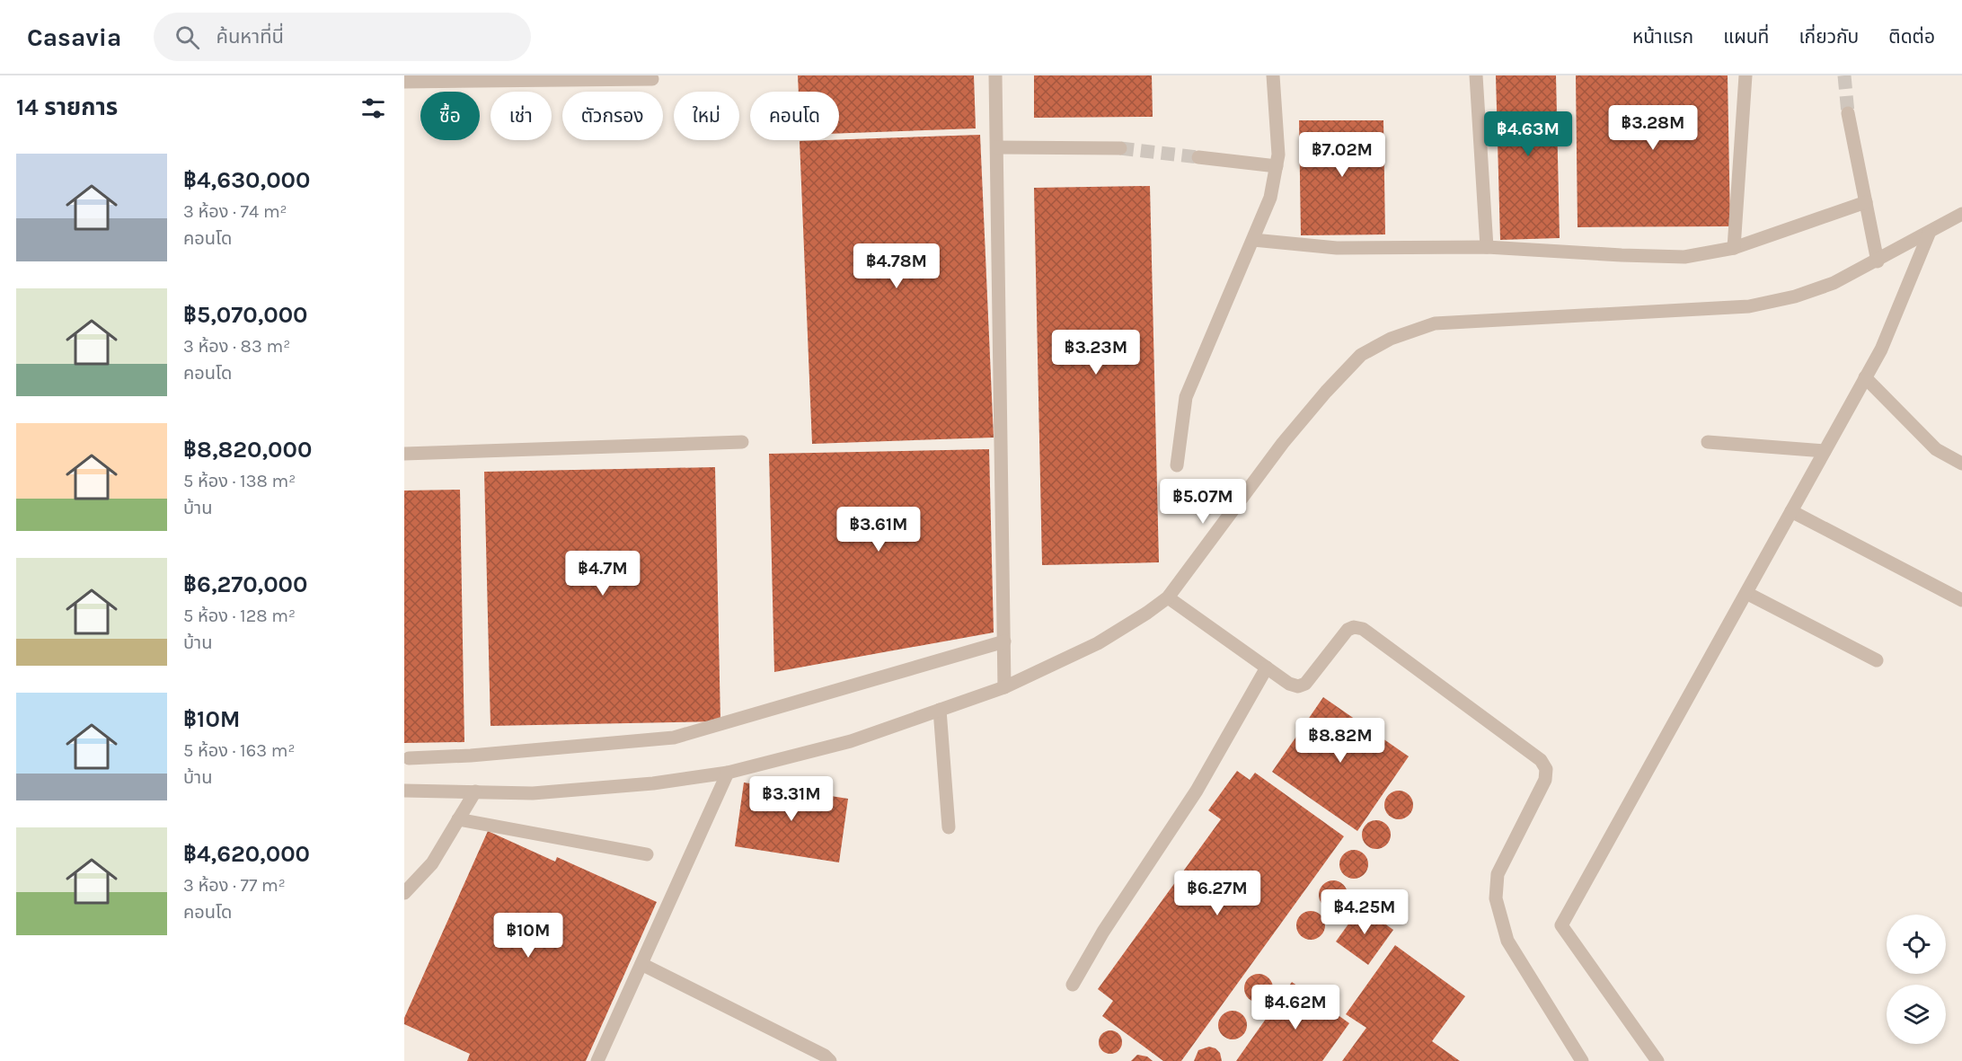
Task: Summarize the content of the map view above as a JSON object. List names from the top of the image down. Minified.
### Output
{"page":{"header":"Casavia","search":"ค้นหาที่นี่","nav":["หน้าแรก","แผนที่","เกี่ยวกับ","ติดต่อ"],"heading":"14 รายการ","chip":["ซื้อ","เช่า","ตัวกรอง","ใหม่","คอนโด"],"price":["฿3.28M","฿4.63M","฿7.02M","฿4.78M","฿3.23M","฿5.07M","฿3.61M","฿4.7M","฿8.82M","฿3.31M","฿6.27M","฿4.25M","฿10M","฿4.62M"],"list":[{"name":"฿4,630,000","note":"3 ห้อง · 74 m² · คอนโด"},{"name":"฿5,070,000","note":"3 ห้อง · 83 m² · คอนโด"},{"name":"฿8,820,000","note":"5 ห้อง · 138 m² · บ้าน"},{"name":"฿6,270,000","note":"5 ห้อง · 128 m² · บ้าน"},{"name":"฿10M","note":"5 ห้อง · 163 m² · บ้าน"},{"name":"฿4,620,000","note":"3 ห้อง · 77 m² · คอนโด"}]}}
